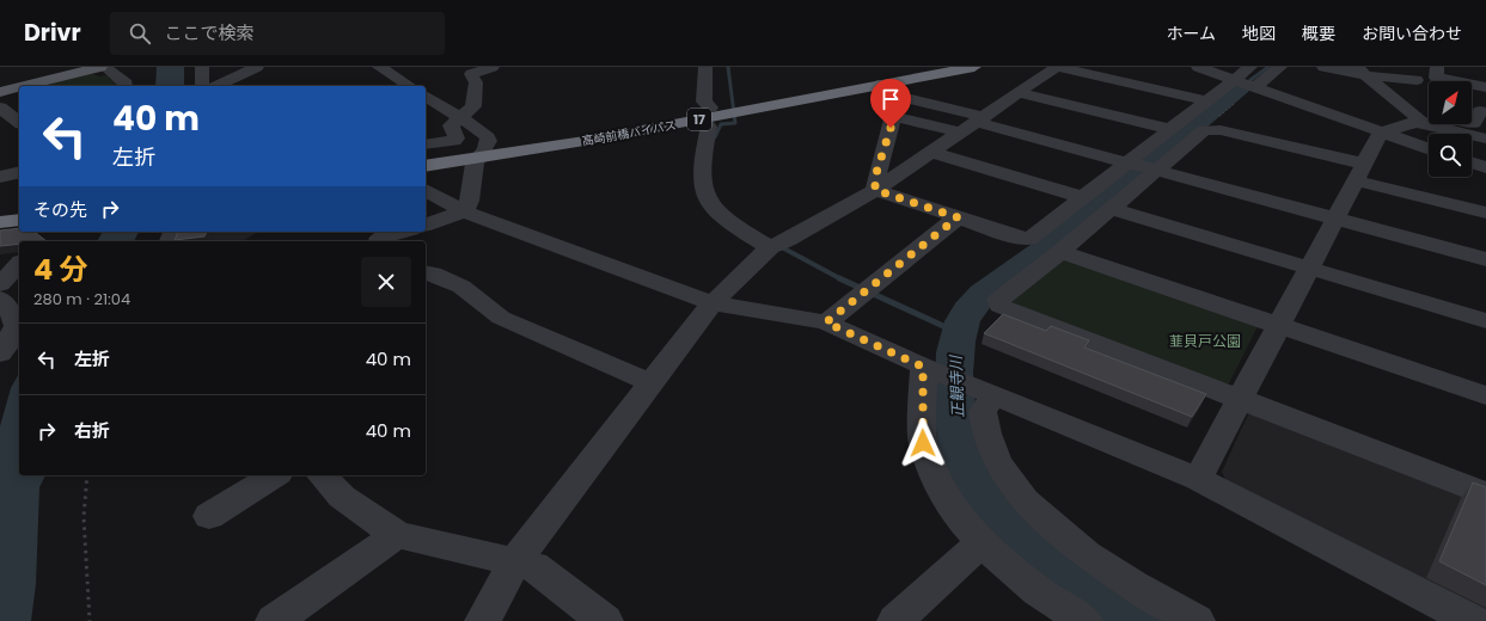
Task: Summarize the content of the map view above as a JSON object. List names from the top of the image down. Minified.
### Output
{"streets":{"highway":["17","高崎前橋バイパス"]},"water":["正観寺川"],"parks":["韮貝戸公園"],"north":"top right","page":{"header":"Drivr","search":"ここで検索","nav":["ホーム","地図","概要","お問い合わせ"],"turn":["40 m","左折"],"then":"その先","heading":["4 分","280 m · 21:04"],"list":[{"name":"左折","value":"40 m"},{"name":"右折","value":"40 m"}]}}
